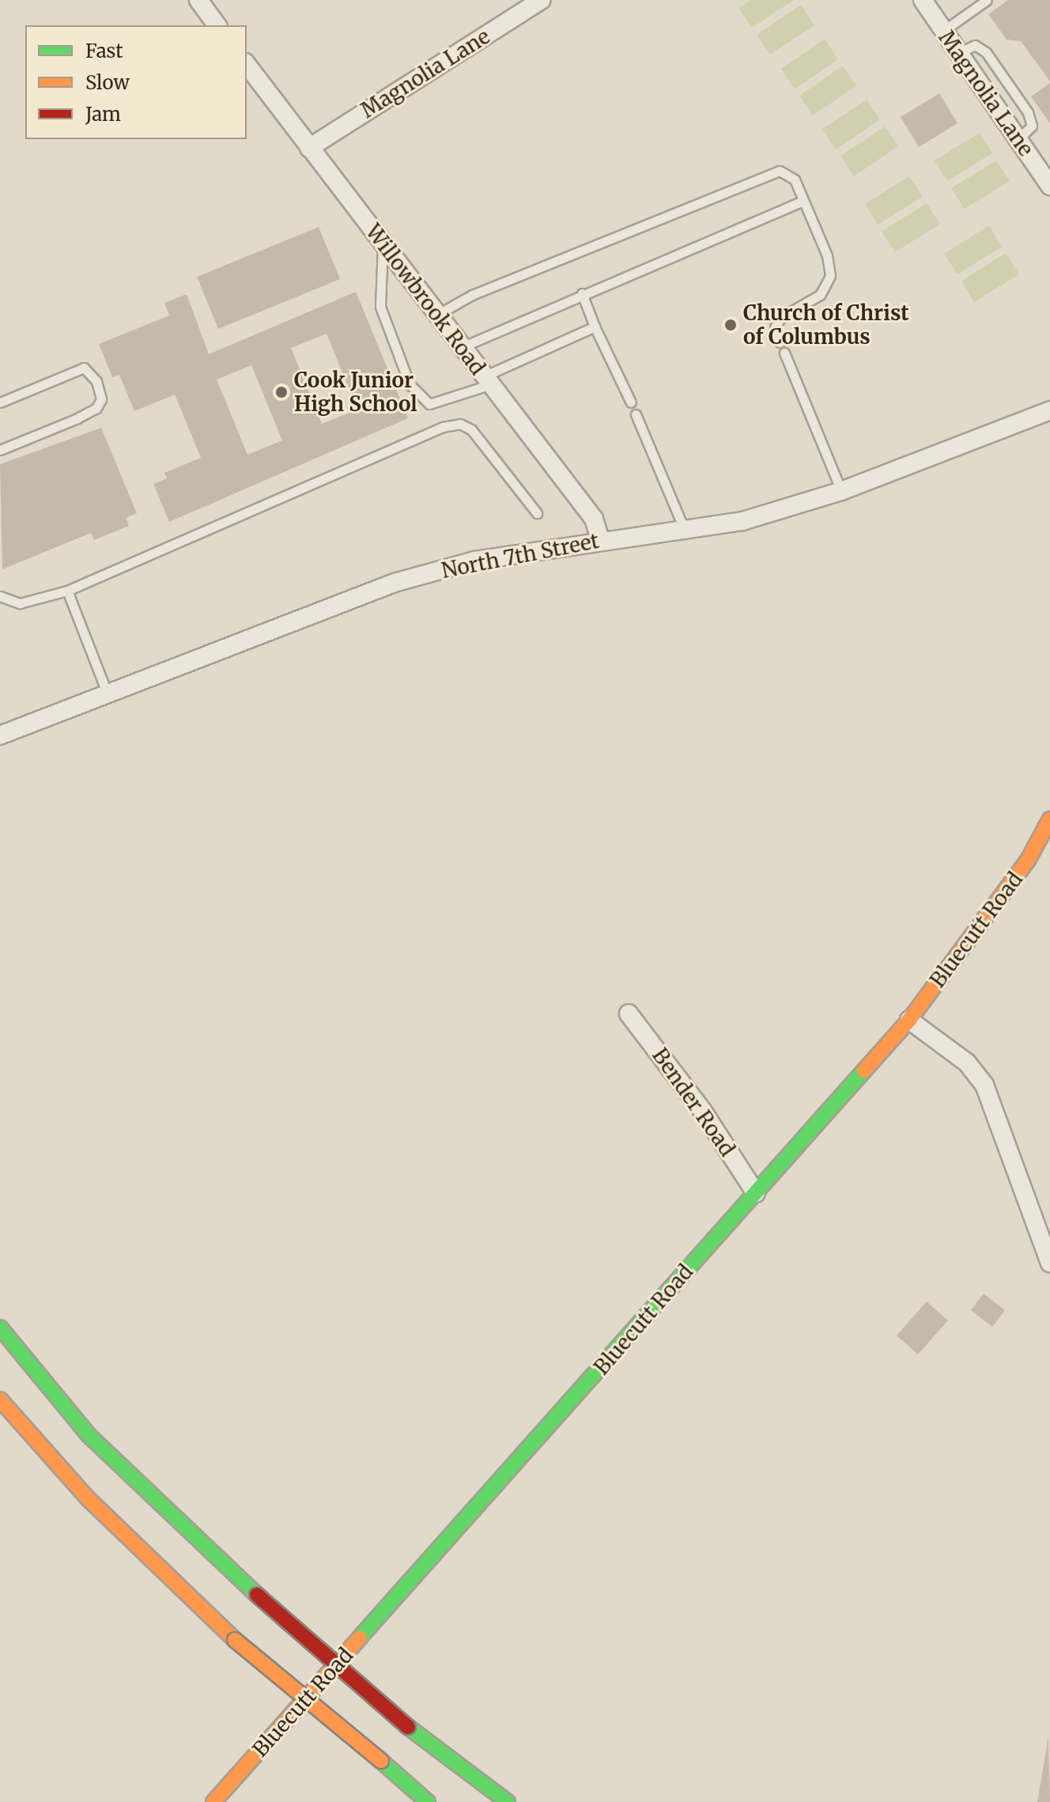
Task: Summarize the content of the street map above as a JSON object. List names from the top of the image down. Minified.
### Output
{"streets":{"main road":["Bluecutt Road"],"street":["Magnolia Lane","Willowbrook Road","North 7th Street","Bender Road"]},"crossings":[["Magnolia Lane","Willowbrook Road"],["Willowbrook Road","North 7th Street"],["Bluecutt Road","Bender Road"]],"places":["Church of Christ of Columbus","Cook Junior High School"],"legend":["Fast","Slow","Jam"]}
